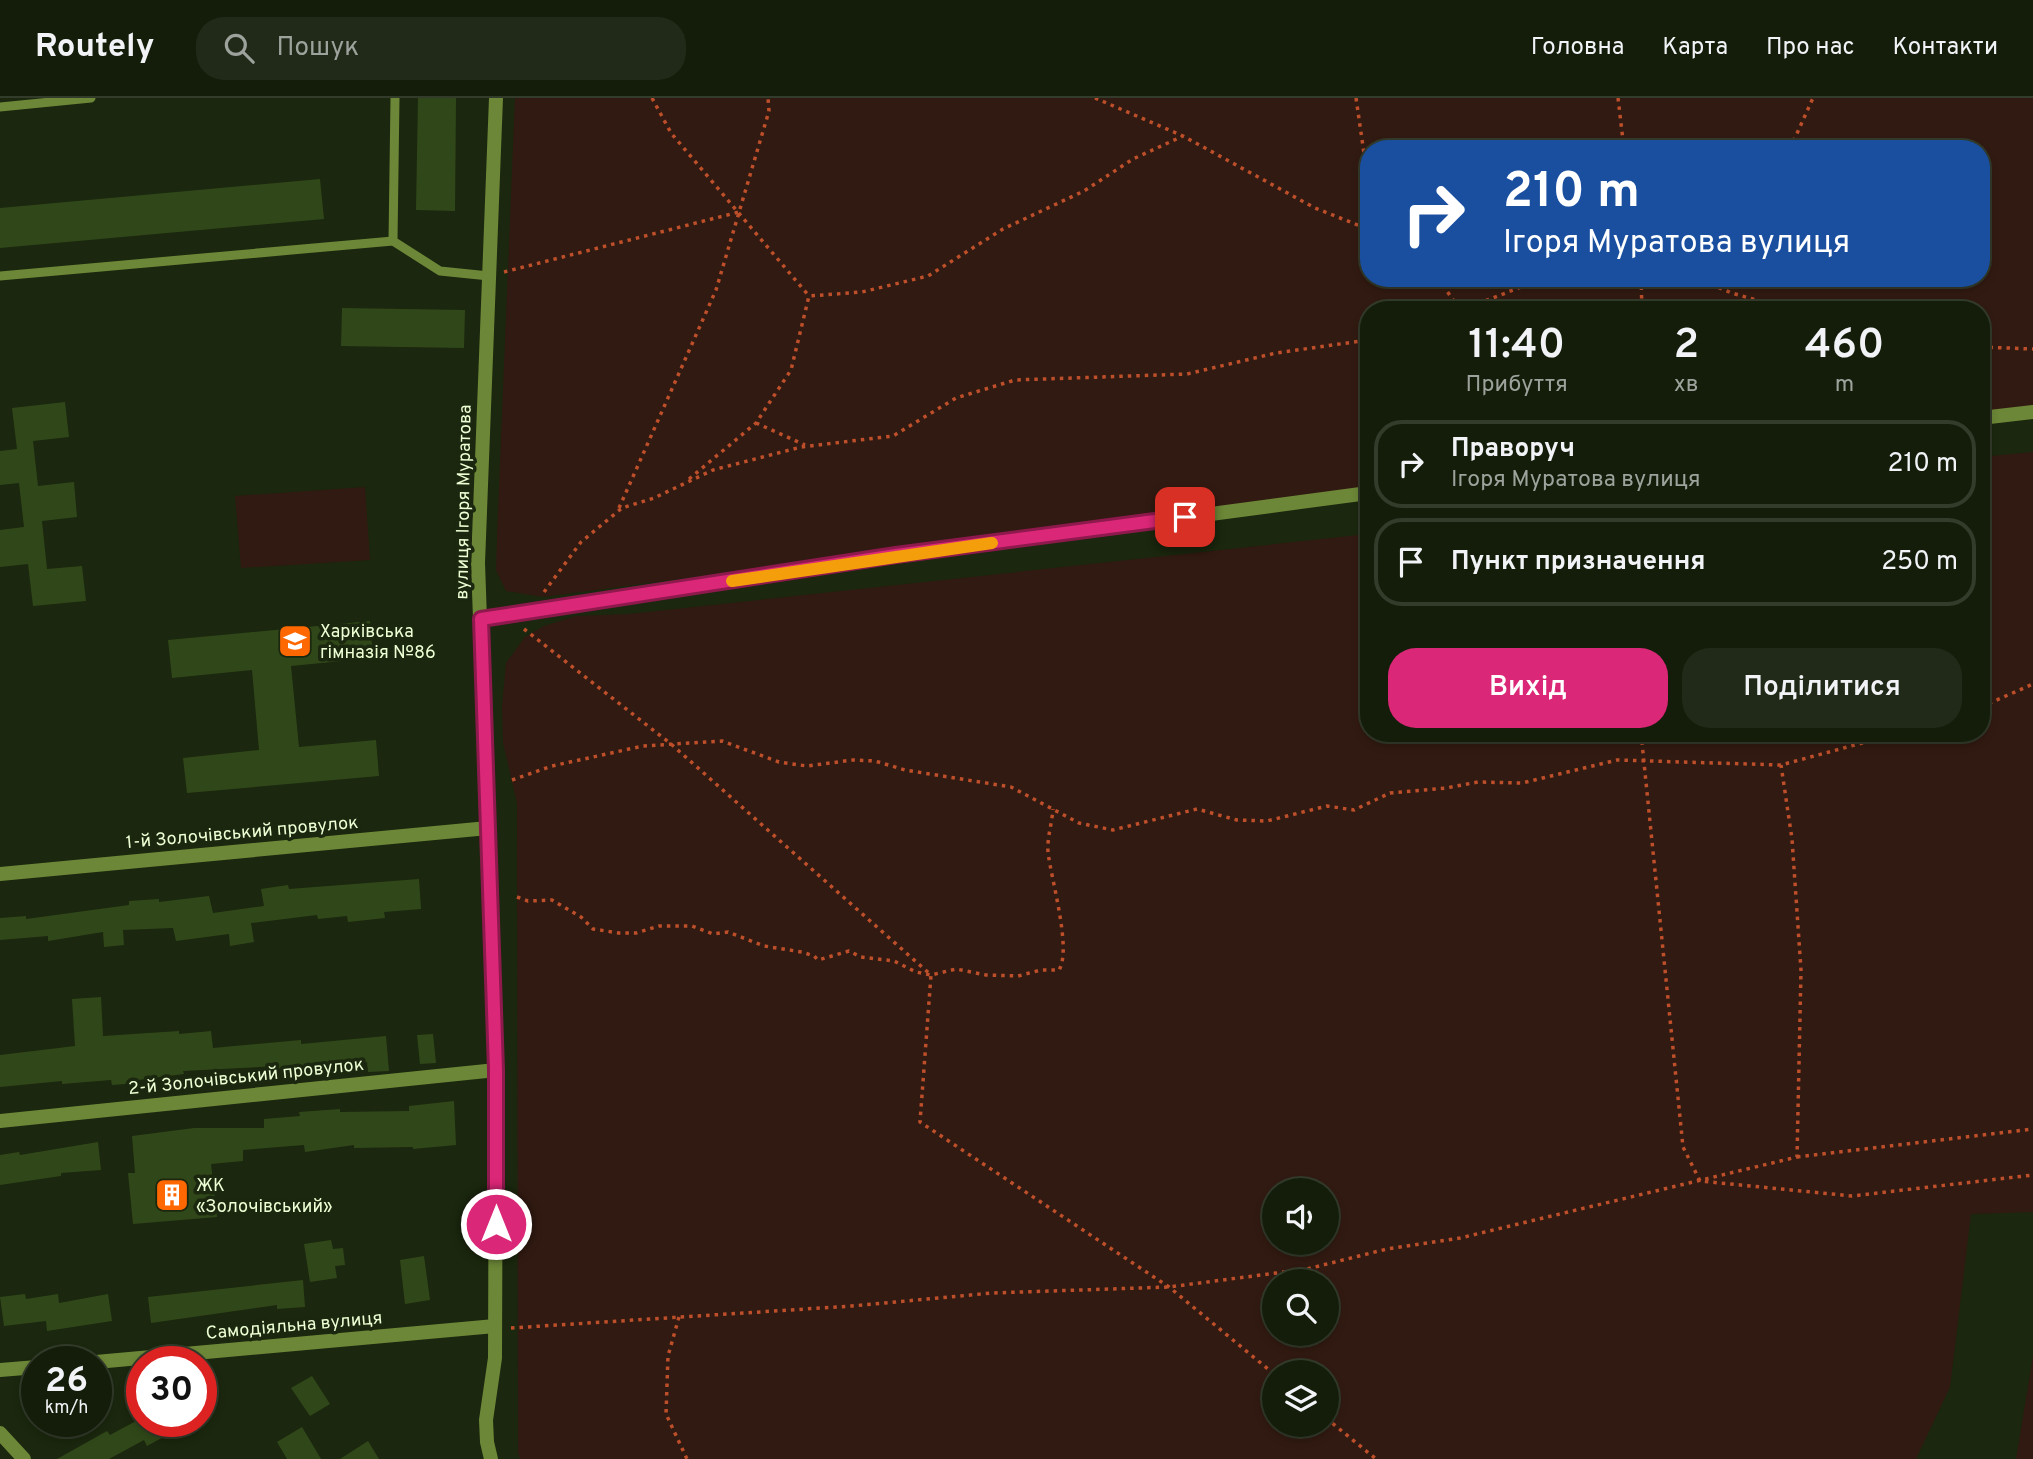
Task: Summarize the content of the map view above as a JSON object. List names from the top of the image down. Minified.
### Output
{"streets":{"street":["вулиця Ігоря Муратова","1-й Золочівський провулок","2-й Золочівський провулок","Самодіяльна вулиця"]},"crossings":[["вулиця Ігоря Муратова","1-й Золочівський провулок"],["вулиця Ігоря Муратова","2-й Золочівський провулок"],["вулиця Ігоря Муратова","Самодіяльна вулиця"]],"places":{"school or university":["Харківська гімназія №86"],"building":["ЖК «Золочівський»"]},"page":{"header":"Routely","search":"Пошук","nav":["Головна","Карта","Про нас","Контакти"],"turn":["210 m","Ігоря Муратова вулиця"],"eta":["11:40","Прибуття","2","хв","460","m"],"list":[{"name":"Праворуч","note":"Ігоря Муратова вулиця","value":"210 m"},{"name":"Пункт призначення","value":"250 m"}],"buttons":["Вихід","Поділитися"],"speed":"26 km/h","limit":"30"}}
